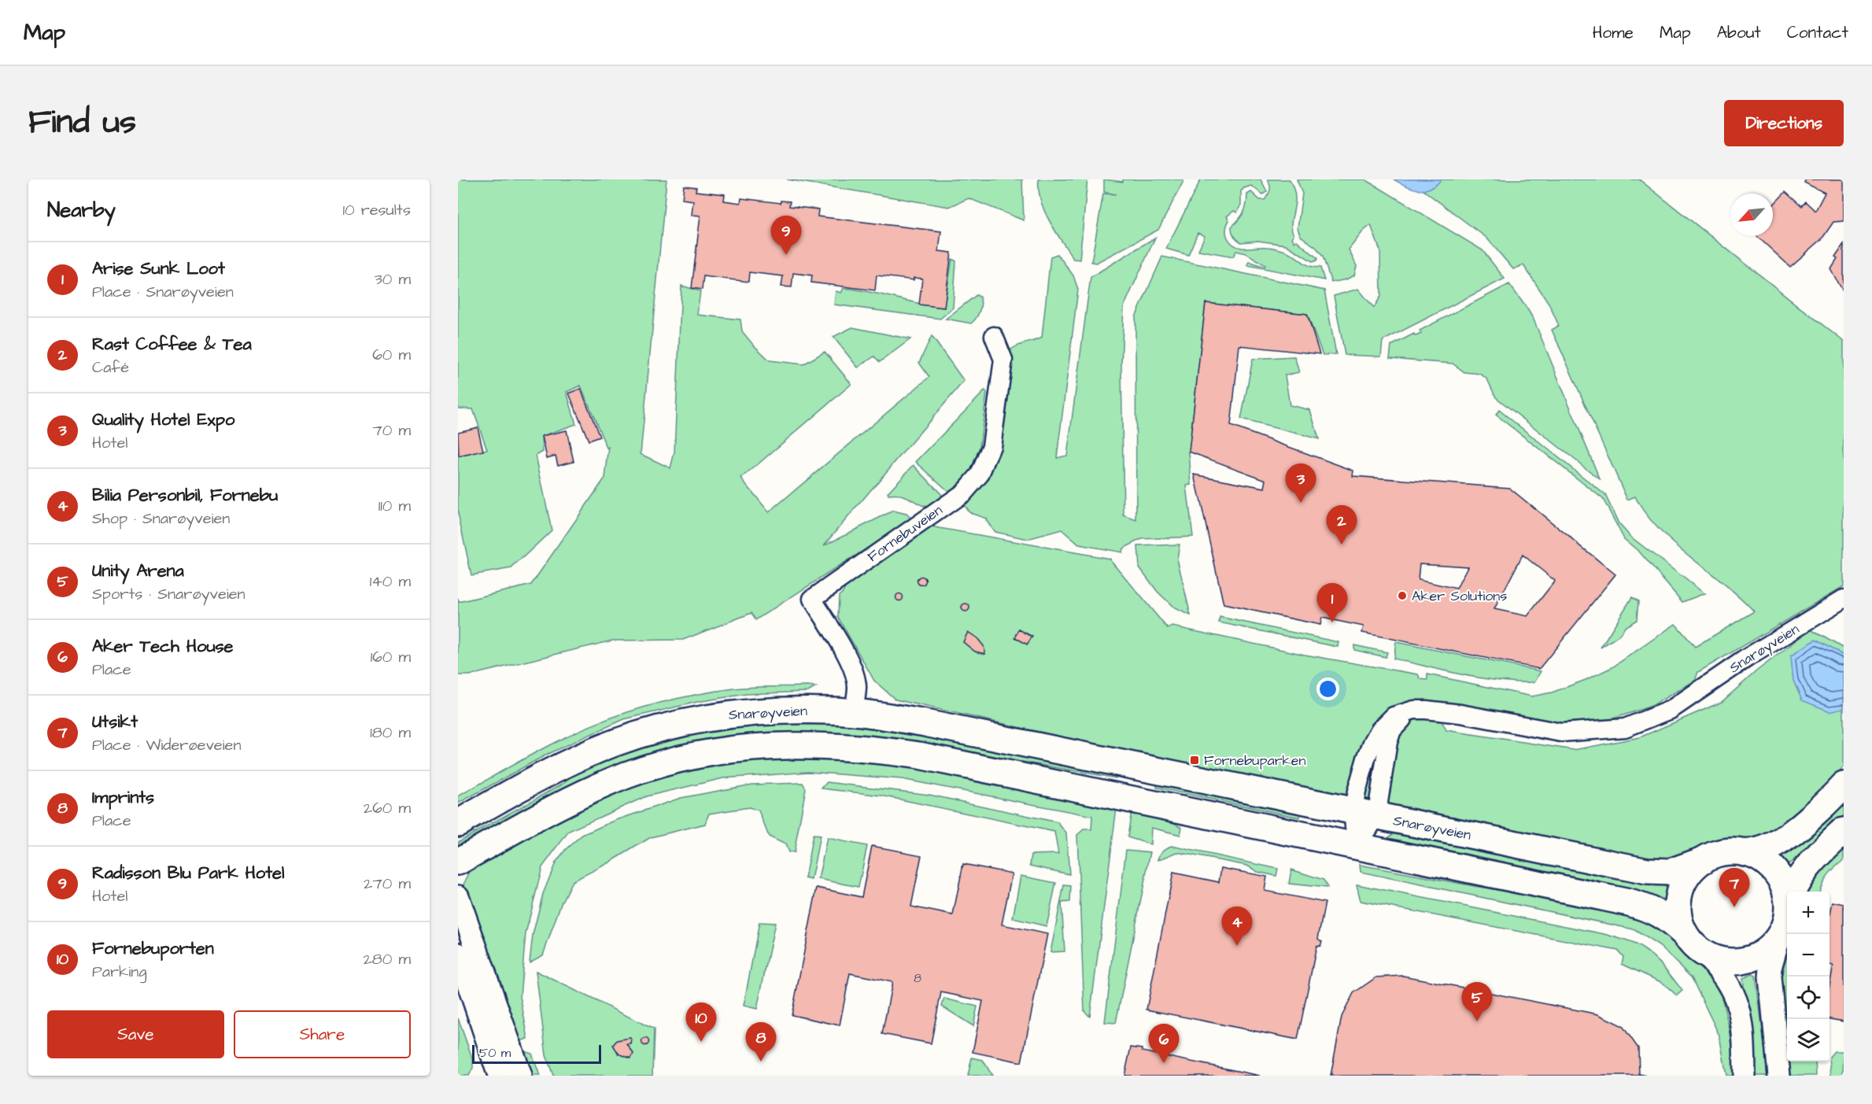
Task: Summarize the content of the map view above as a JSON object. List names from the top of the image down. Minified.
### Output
{"streets":{"main road":["Snarøyveien"],"street":["Fornebuveien"]},"crossings":[["Fornebuveien","Snarøyveien"]],"places":{"other":["Aker Solutions"],"transit":["Fornebuparken"]},"house_numbers":["8"],"scale_bar":"50 m","north":"bottom left","page":{"header":"Map","nav":["Home","Map","About","Contact"],"title":"Find us","buttons":["Directions",["Save","Share"]],"heading":["Nearby","10 results"],"pins":["9","3","2","1","7","4","5","10","8","6"],"list":[{"mark":"1","name":"Arise Sunk Loot","note":"Place · Snarøyveien","value":"30 m"},{"mark":"2","name":"Rast Coffee & Tea","note":"Café","value":"60 m"},{"mark":"3","name":"Quality Hotel Expo","note":"Hotel","value":"70 m"},{"mark":"4","name":"Bilia Personbil, Fornebu","note":"Shop · Snarøyveien","value":"110 m"},{"mark":"5","name":"Unity Arena","note":"Sports · Snarøyveien","value":"140 m"},{"mark":"6","name":"Aker Tech House","note":"Place","value":"160 m"},{"mark":"7","name":"Utsikt","note":"Place · Widerøeveien","value":"180 m"},{"mark":"8","name":"Imprints","note":"Place","value":"260 m"},{"mark":"9","name":"Radisson Blu Park Hotel","note":"Hotel","value":"270 m"},{"mark":"10","name":"Fornebuporten","note":"Parking","value":"280 m"}],"map_buttons":["+","−"],"scale":"50 m"}}
